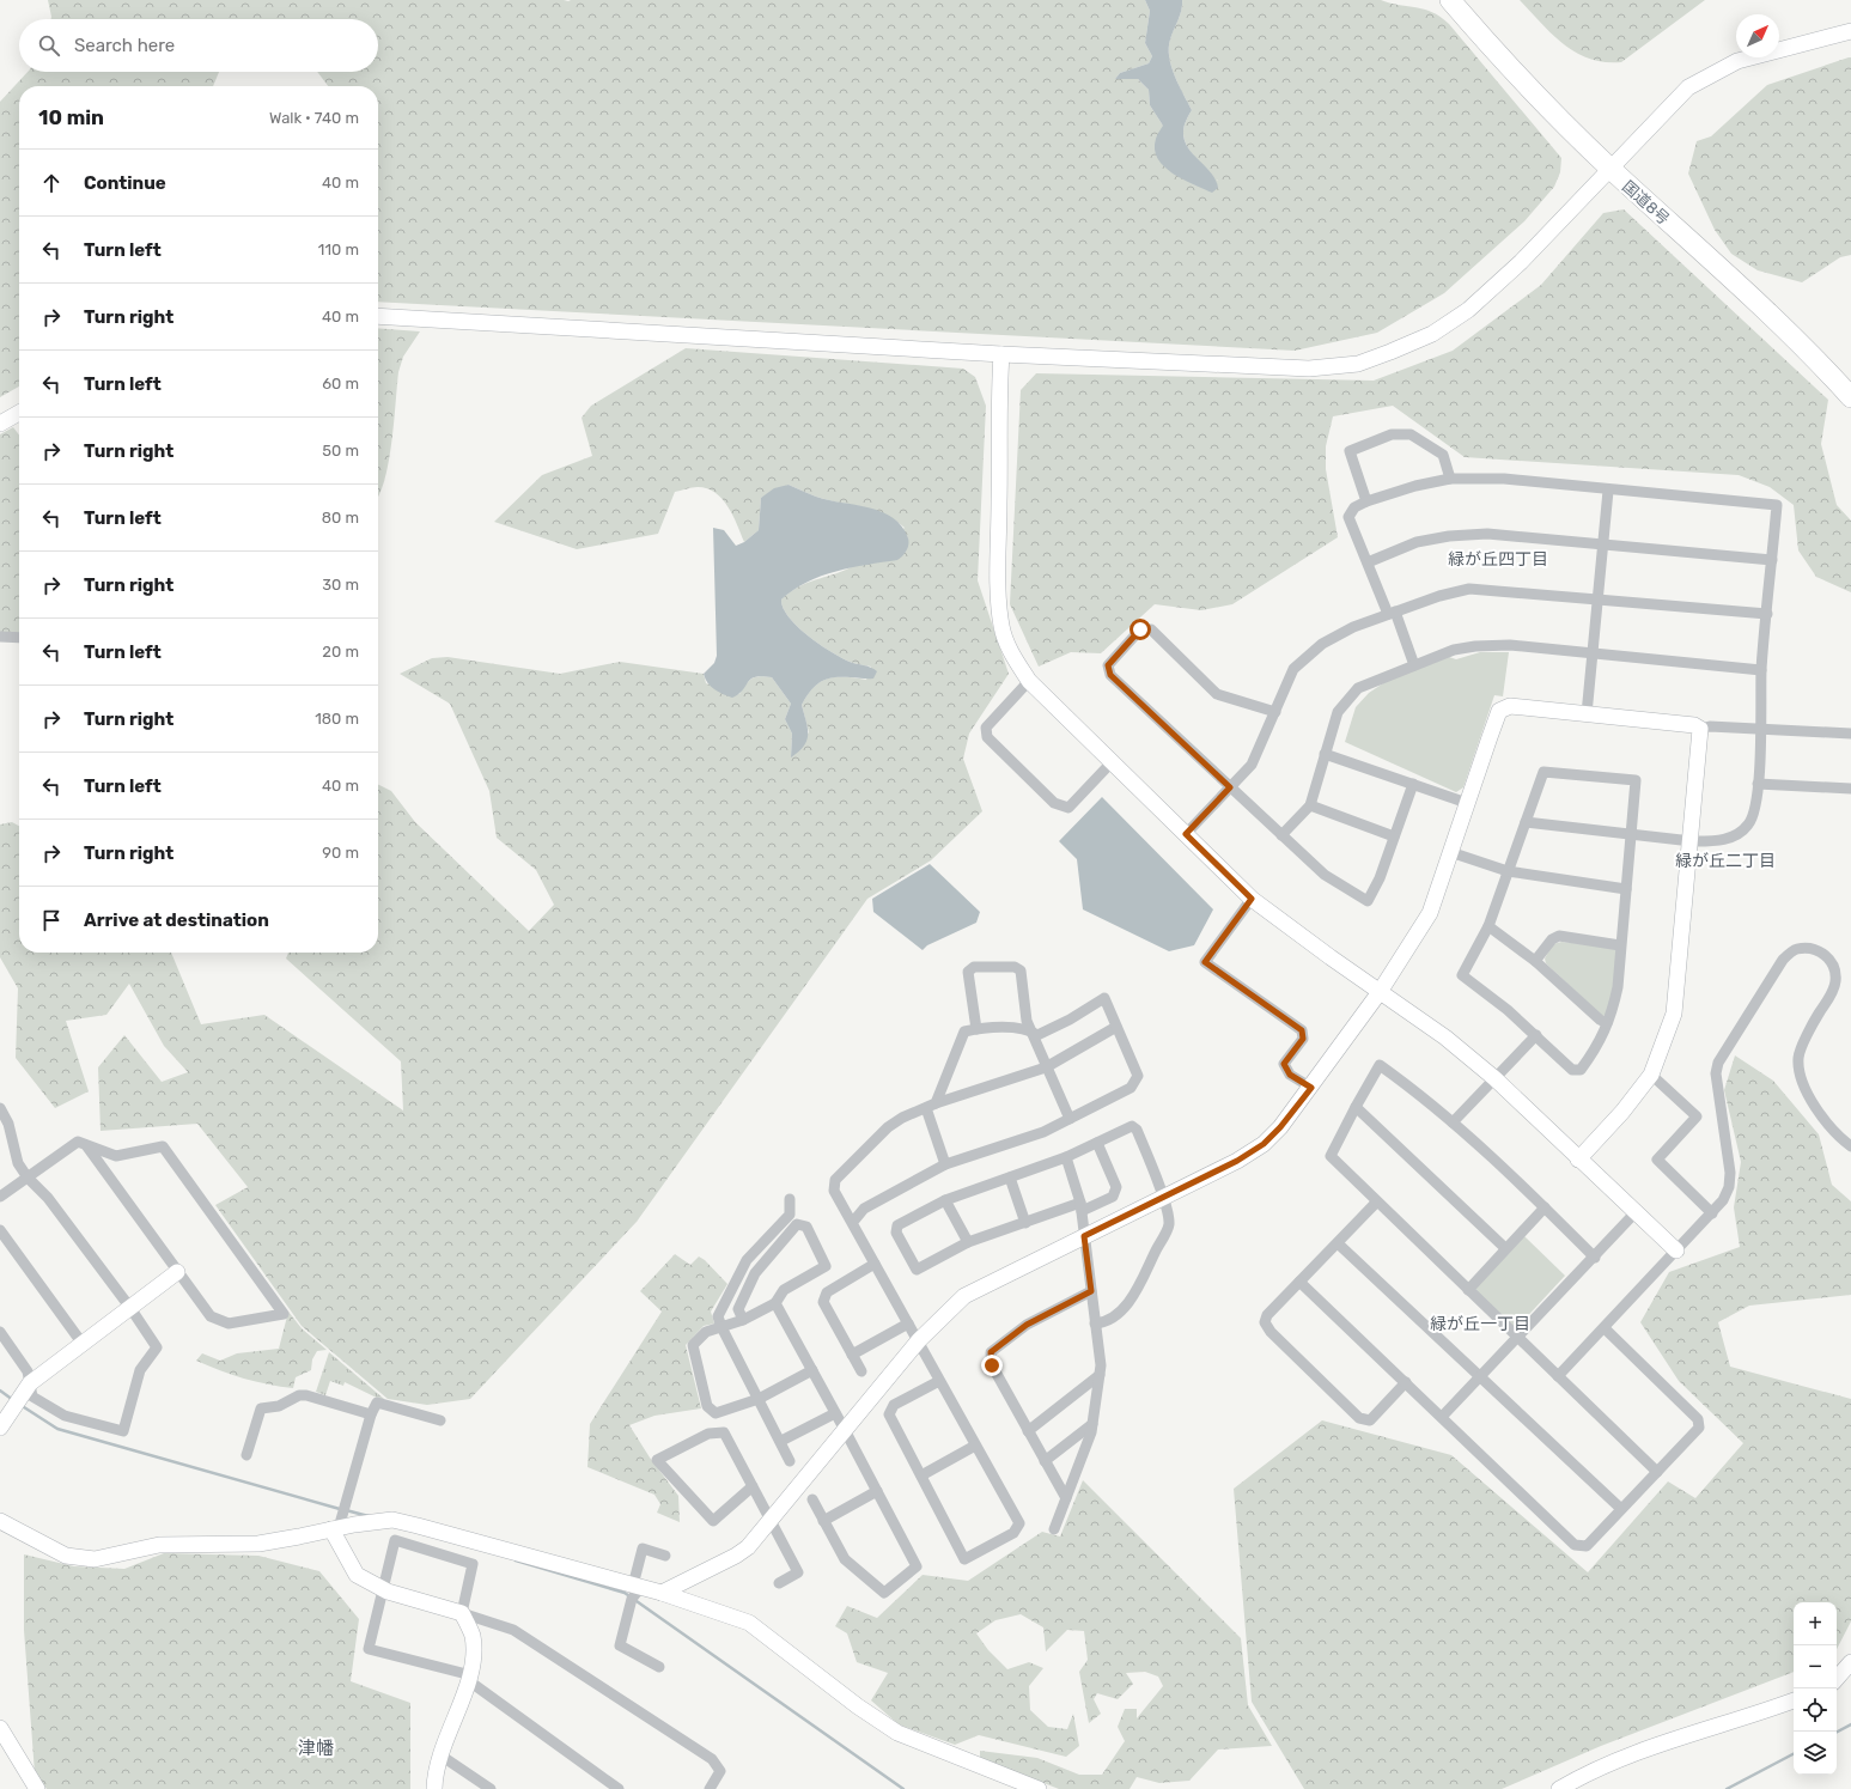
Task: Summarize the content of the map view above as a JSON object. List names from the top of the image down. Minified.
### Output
{"streets":{"highway":["国道8号"]},"districts":["緑が丘四丁目","緑が丘二丁目","緑が丘一丁目","津幡"],"north":"top right","page":{"search":"Search here","heading":["10 min","Walk · 740 m"],"list":[["Continue","40 m"],["Turn left","110 m"],["Turn right","40 m"],["Turn left","60 m"],["Turn right","50 m"],["Turn left","80 m"],["Turn right","30 m"],["Turn left","20 m"],["Turn right","180 m"],["Turn left","40 m"],["Turn right","90 m"],"Arrive at destination"],"map_buttons":["+","−"]}}
